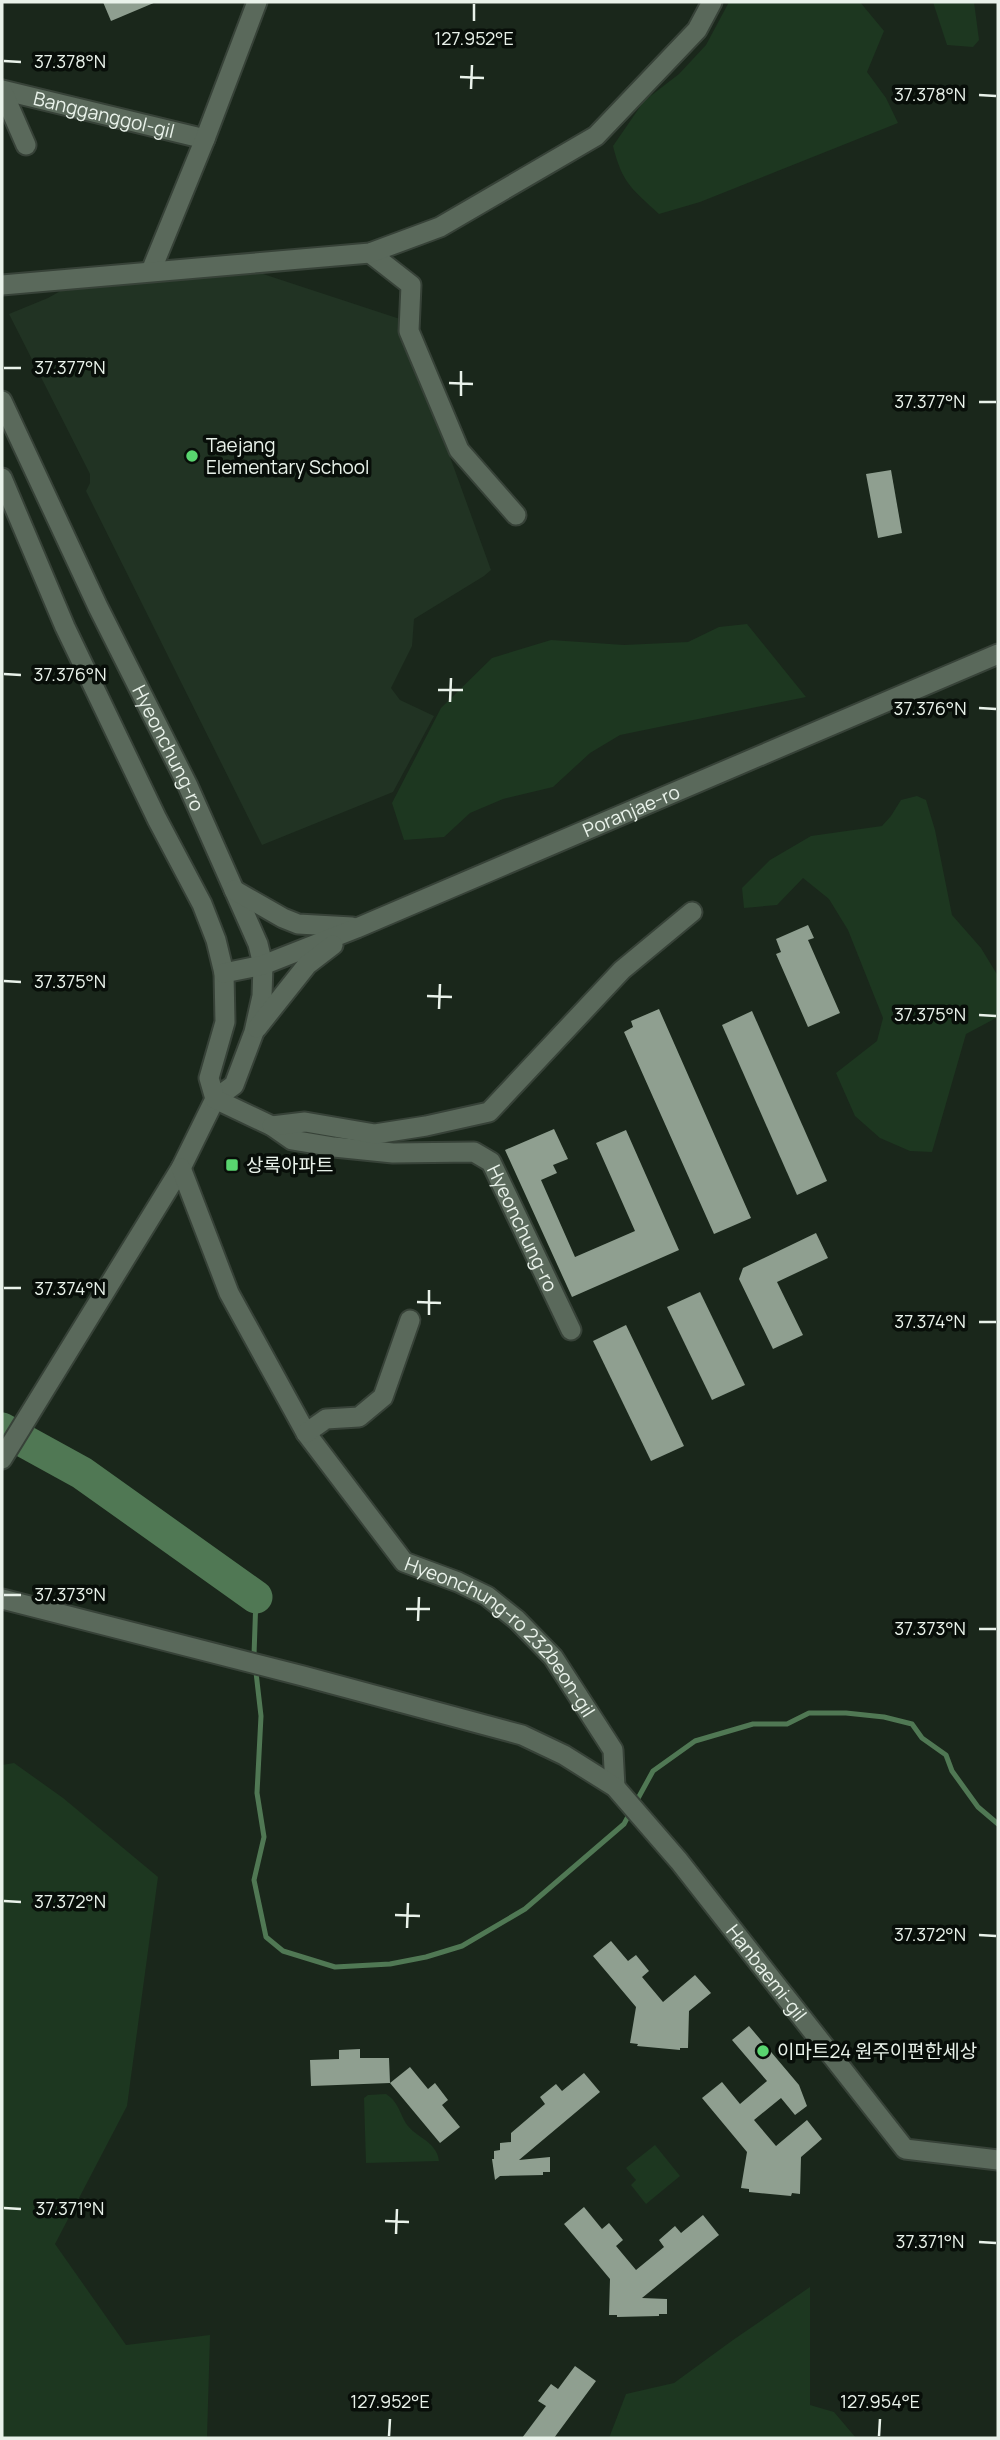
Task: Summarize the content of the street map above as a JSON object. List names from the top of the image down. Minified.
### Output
{"streets":{"street":["Bangganggol-gil","Hyeonchung-ro","Poranjae-ro","Hyeonchung-ro 232beon-gil","Hanbaemi-gil"]},"crossings":[["Hyeonchung-ro","Poranjae-ro"],["Hyeonchung-ro","Hyeonchung-ro 232beon-gil"],["Hyeonchung-ro 232beon-gil","Hanbaemi-gil"]],"places":{"other":["Taejang Elementary School","이마트24 원주이편한세상"],"transit":["상록아파트"]},"coordinates":["127.952°E","37.378°N","37.377°N","37.376°N","37.375°N","37.374°N","37.373°N","37.372°N","37.371°N","127.954°E"]}
